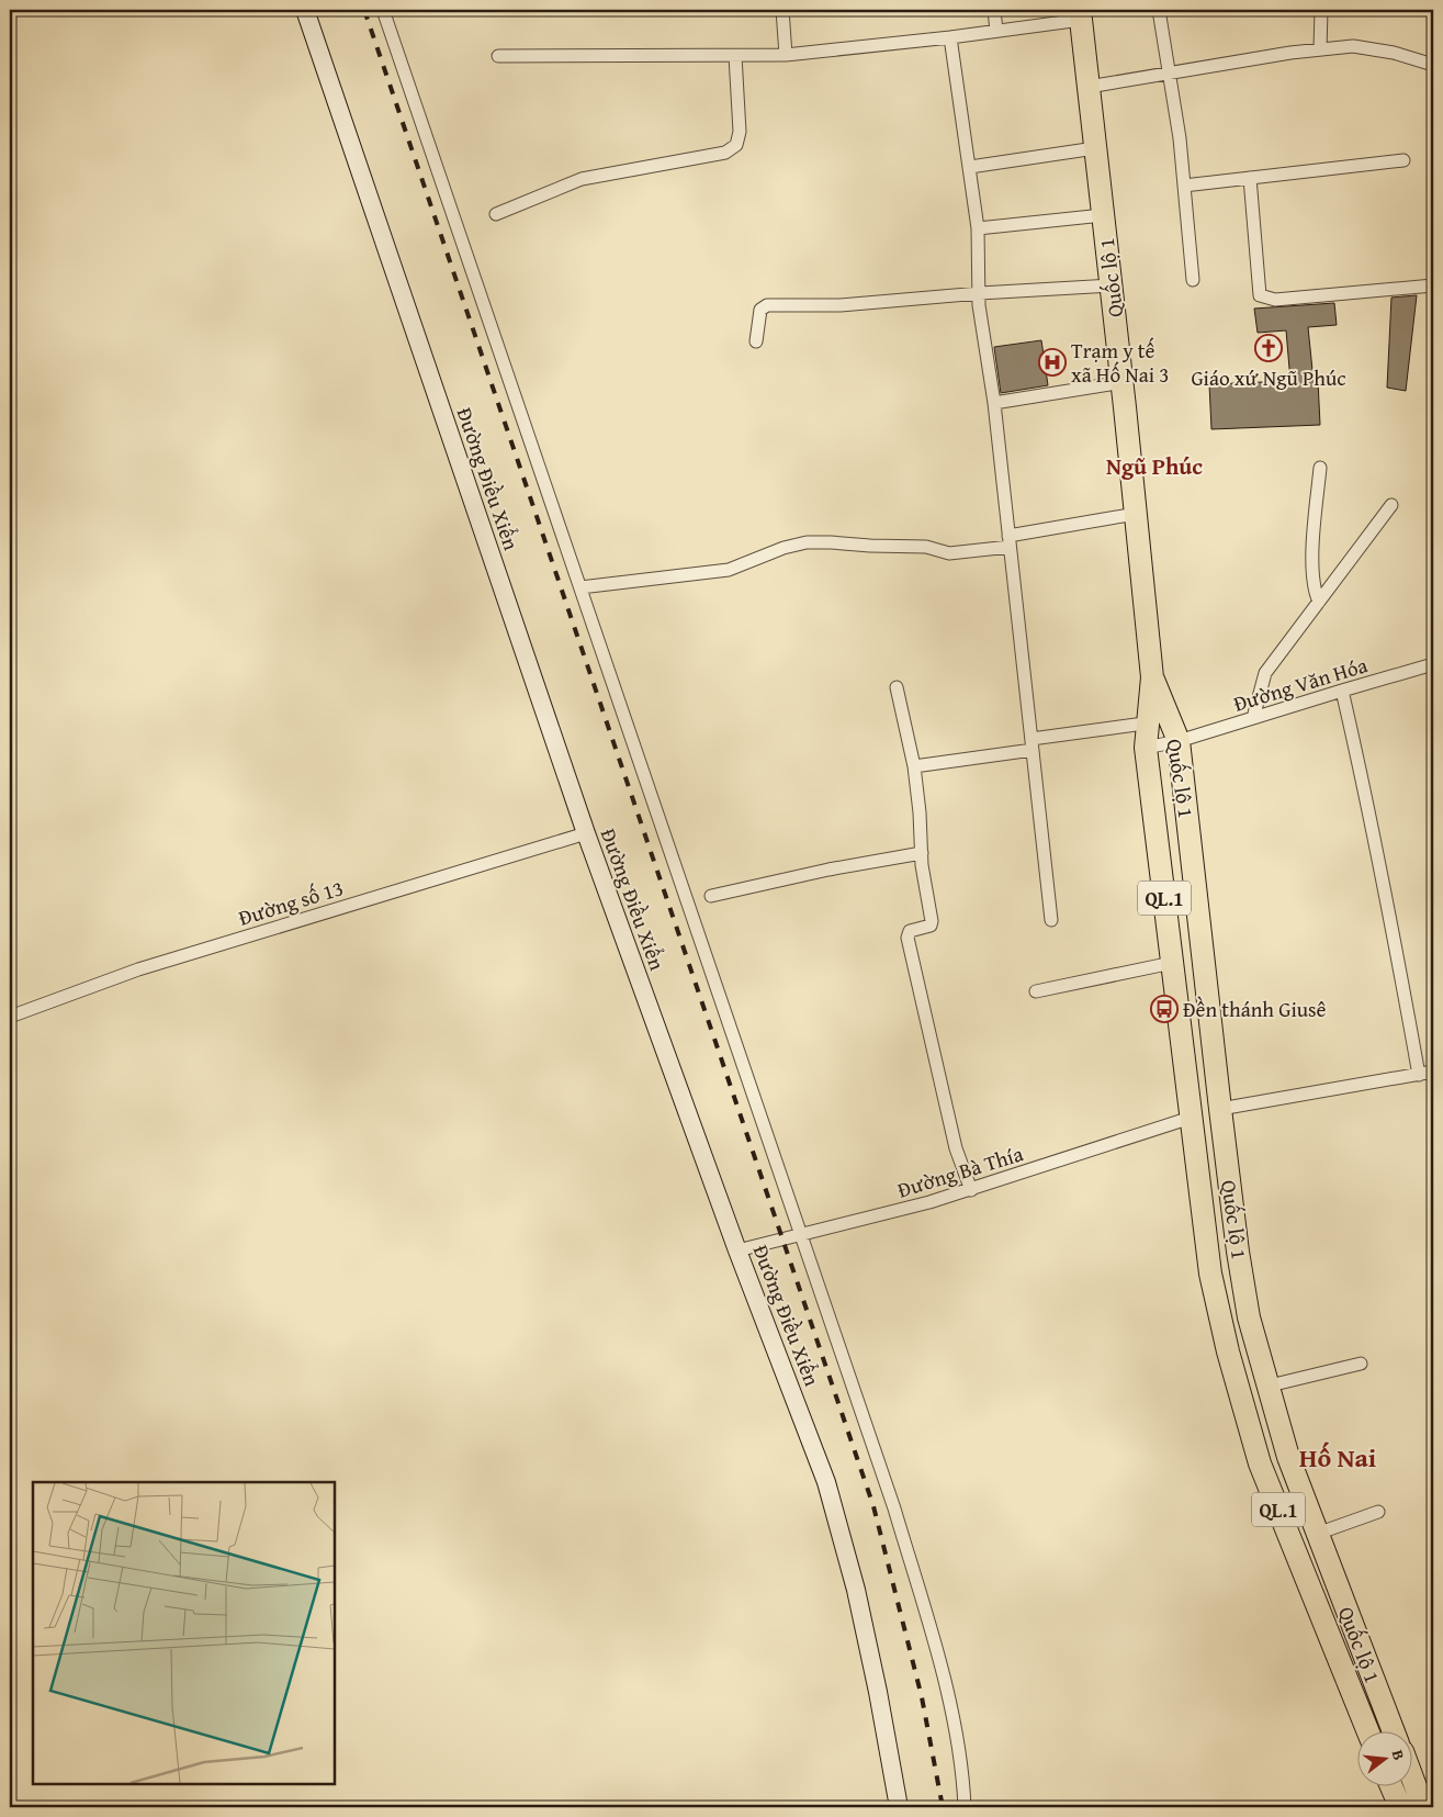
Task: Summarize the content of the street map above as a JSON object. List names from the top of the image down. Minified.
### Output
{"streets":{"highway":["Quốc lộ 1","QL.1"],"street":["Đường Điều Xiển","Đường Văn Hóa","Đường số 13","Đường Bà Thía"]},"crossings":[["Quốc lộ 1","Đường Văn Hóa"],["Quốc lộ 1","Đường Bà Thía"],["Đường Điều Xiển","Đường số 13"],["Đường Điều Xiển","Đường Bà Thía"]],"districts":["Ngũ Phúc","Hố Nai"],"places":{"church":["Giáo xứ Ngũ Phúc"],"hospital":["Trạm y tế xã Hố Nai 3"],"bus stop":["Đền thánh Giusê"]},"north":"right"}
